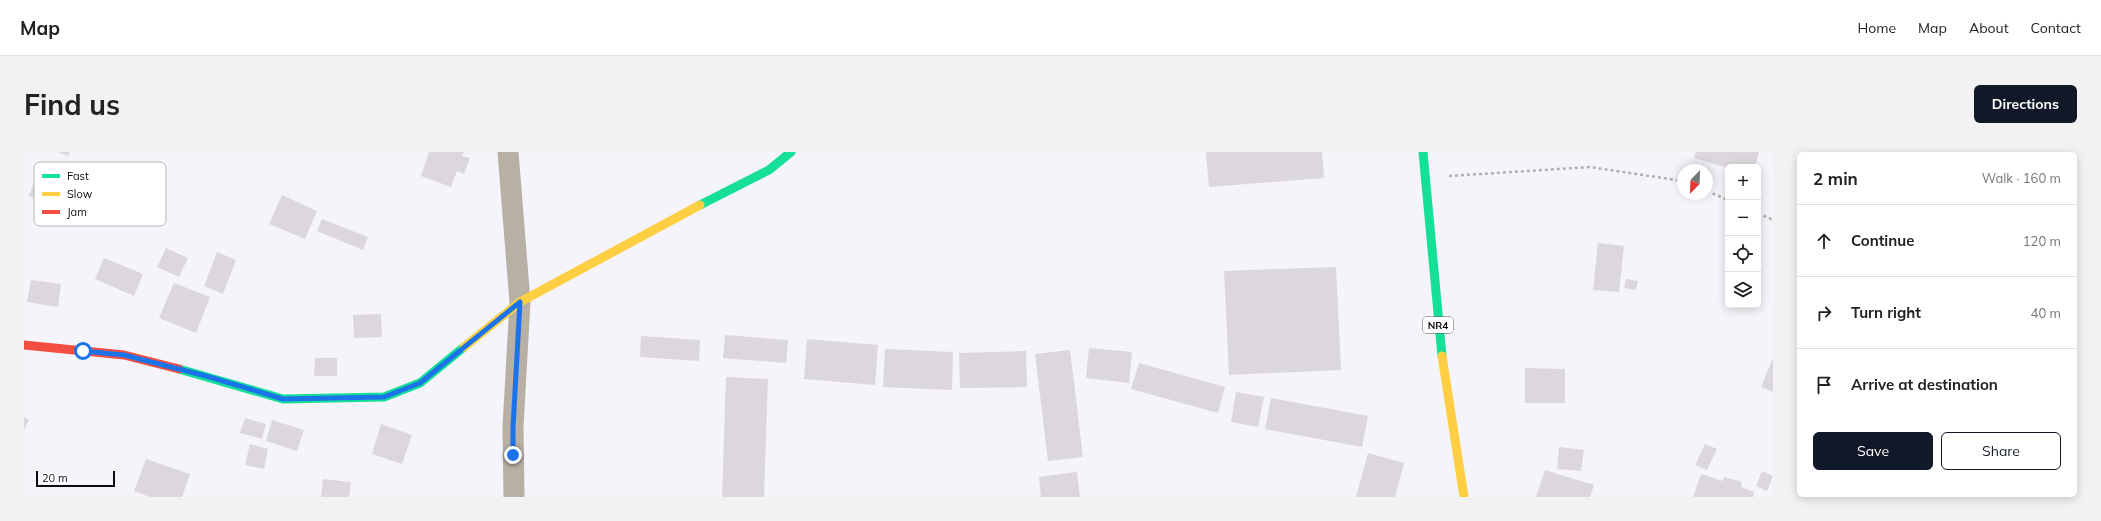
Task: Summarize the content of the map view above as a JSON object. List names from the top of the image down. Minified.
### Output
{"streets":{"main road":["NR4"]},"legend":["Fast","Slow","Jam"],"scale_bar":"20 m","north":"bottom left","page":{"header":"Map","nav":["Home","Map","About","Contact"],"buttons":["Directions",["Save","Share"]],"title":"Find us","heading":["2 min","Walk · 160 m"],"map_buttons":["+","−"],"list":[["Continue","120 m"],["Turn right","40 m"],"Arrive at destination"],"scale":"20 m"}}
